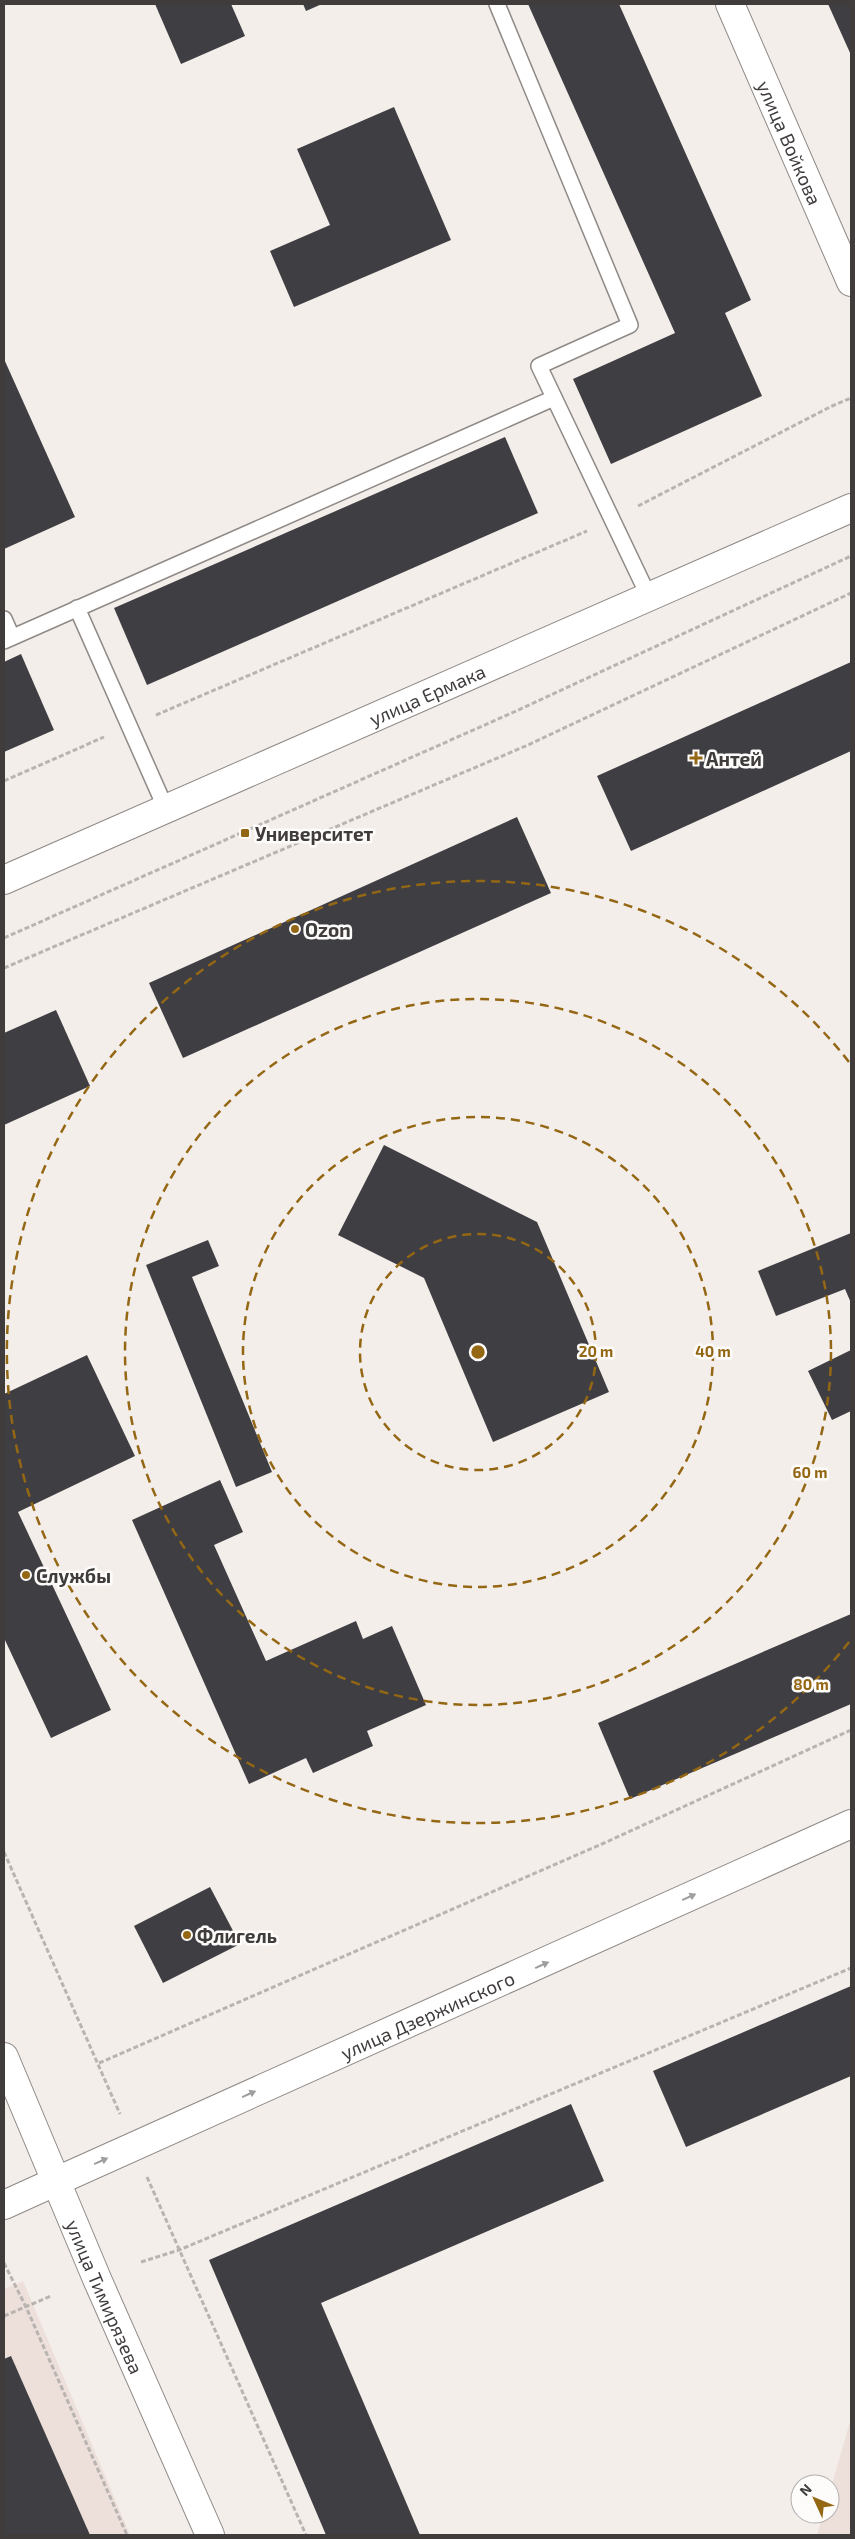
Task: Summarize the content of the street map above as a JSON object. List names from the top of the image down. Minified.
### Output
{"streets":{"main road":["улица Войкова","улица Ермака","улица Дзержинского","улица Тимирязева"]},"crossings":[["улица Дзержинского","улица Тимирязева"]],"one_way":["улица Дзержинского"],"places":{"health":["Антей"],"transit":["Университет"],"other":["Ozon","Службы","Флигель"]},"north":"top left","rings":["20 m","40 m","60 m","80 m"]}
